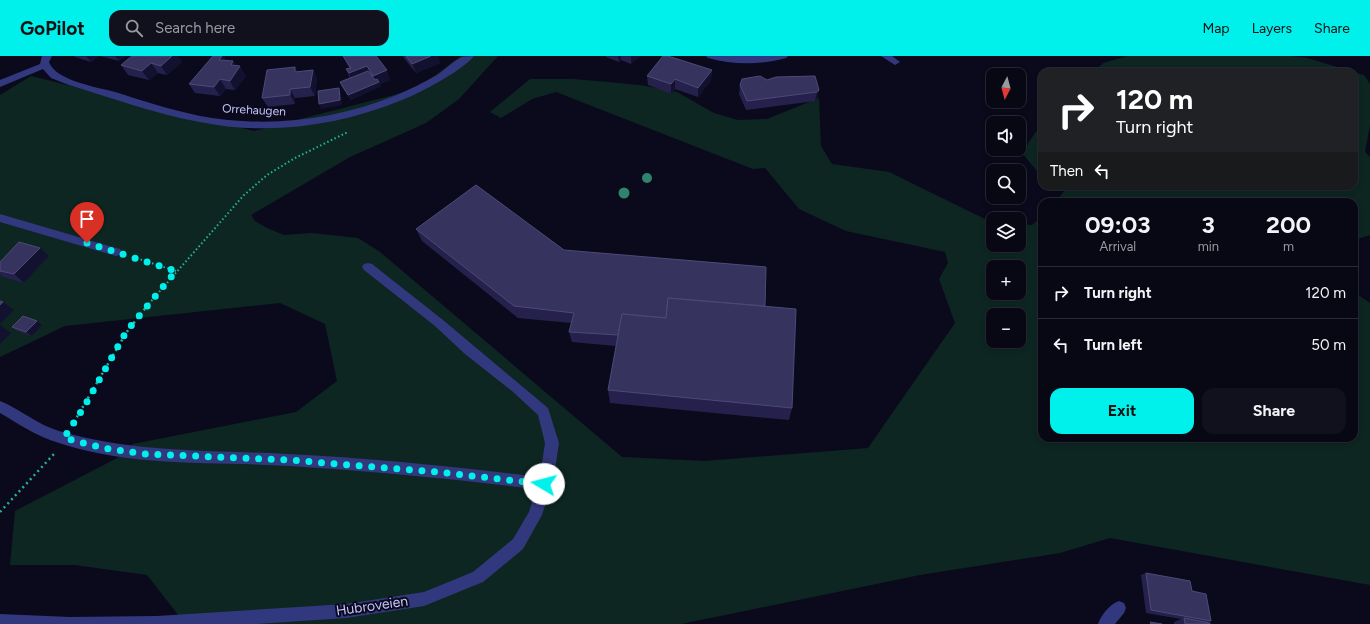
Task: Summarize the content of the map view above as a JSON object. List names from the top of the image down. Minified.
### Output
{"streets":{"street":["Orrehaugen","Hubroveien"]},"north":"bottom","page":{"header":"GoPilot","search":"Search here","nav":["Map","Layers","Share"],"map_buttons":["+","−"],"turn":["120 m","Turn right"],"then":"Then","eta":["09:03","Arrival","3","min","200","m"],"list":[{"name":"Turn right","value":"120 m"},{"name":"Turn left","value":"50 m"}],"buttons":["Exit","Share"]}}
